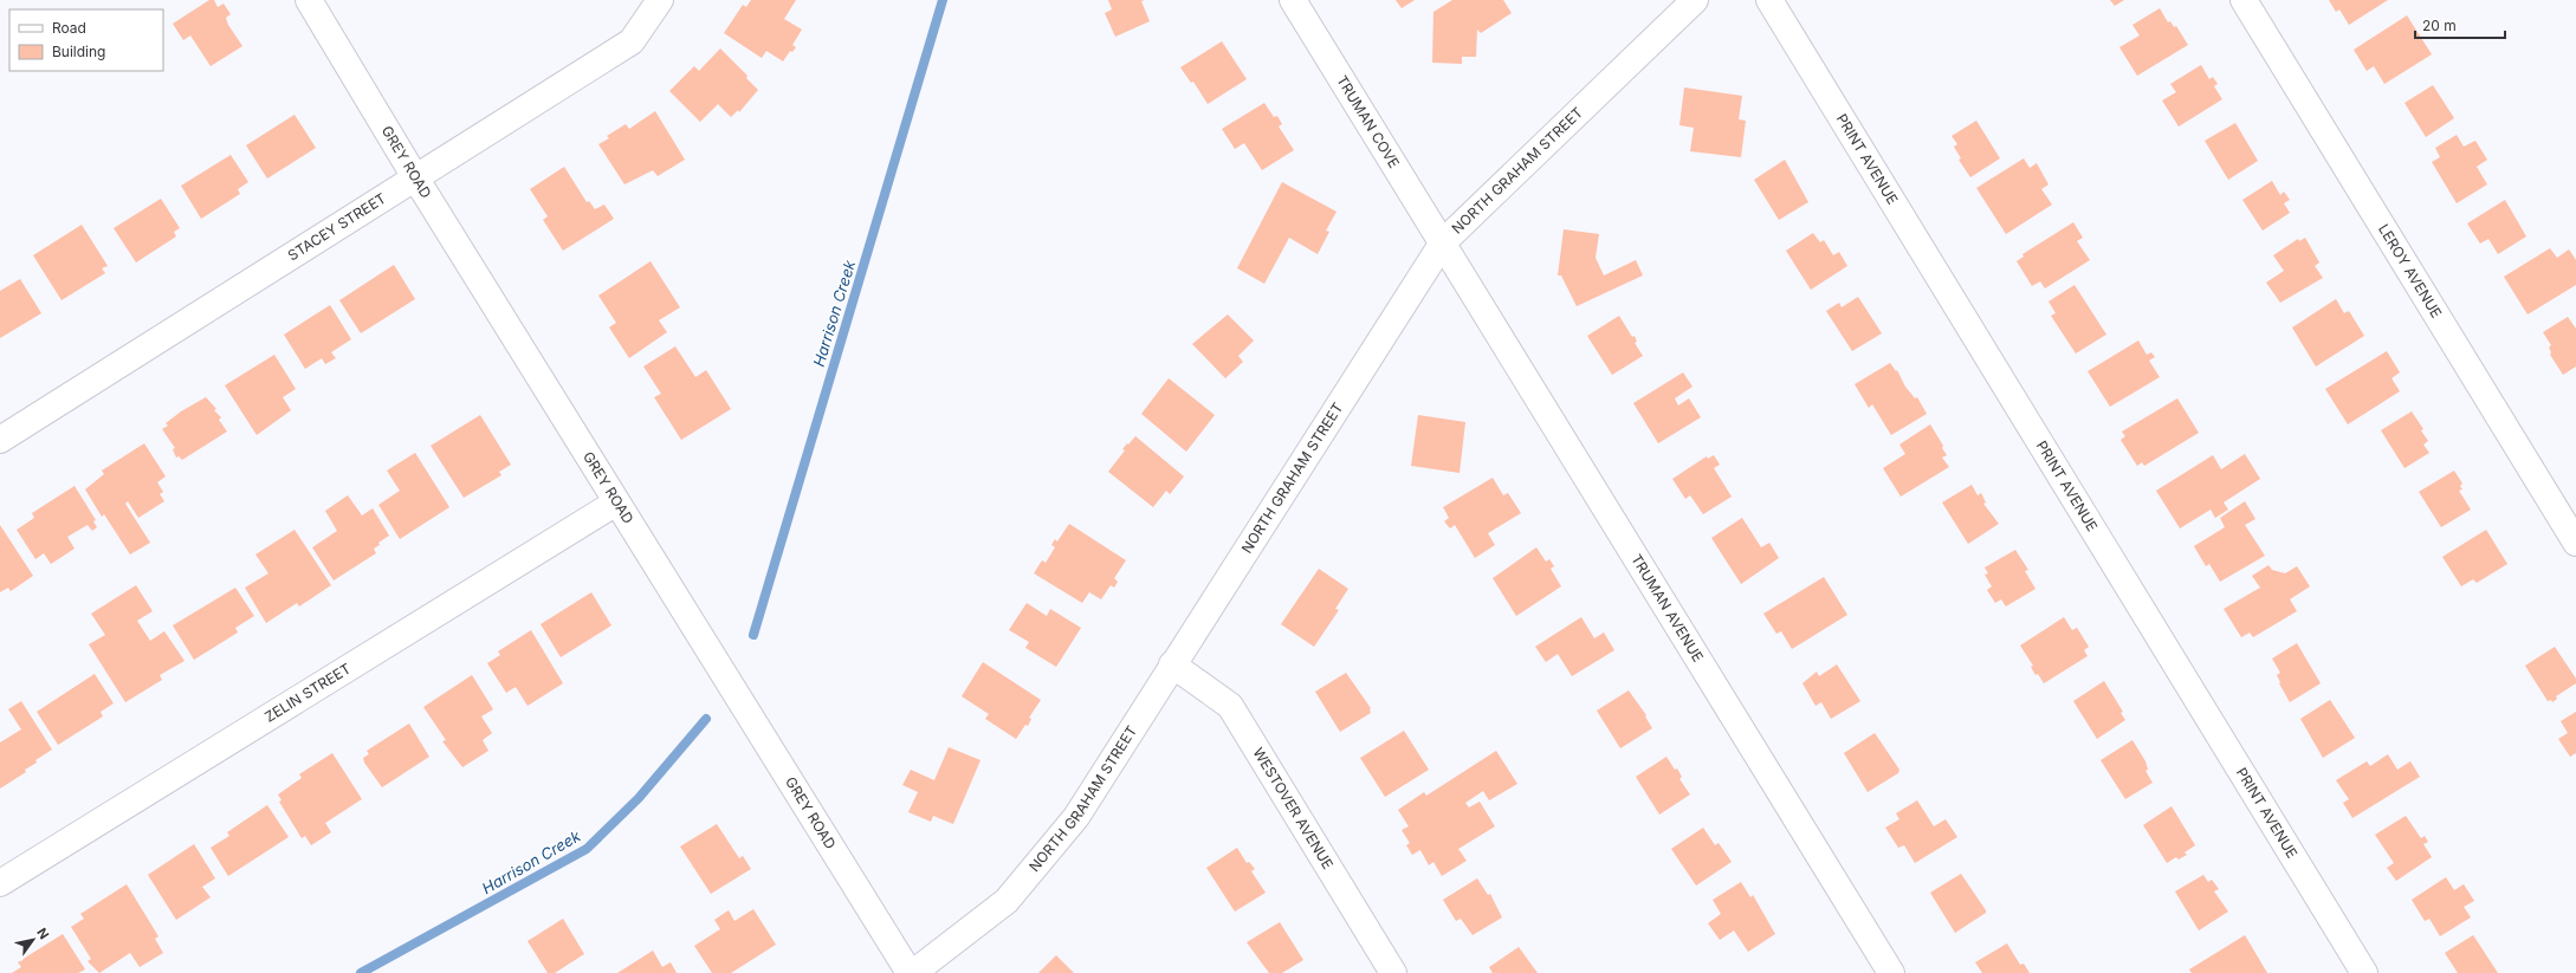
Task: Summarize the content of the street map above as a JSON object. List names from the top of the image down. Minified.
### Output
{"streets":{"street":["TRUMAN COVE","PRINT AVENUE","GREY ROAD","NORTH GRAHAM STREET","STACEY STREET","LEROY AVENUE","TRUMAN AVENUE","ZELIN STREET","WESTOVER AVENUE"]},"crossings":[["TRUMAN COVE","NORTH GRAHAM STREET"],["TRUMAN COVE","TRUMAN AVENUE"],["GREY ROAD","NORTH GRAHAM STREET"],["GREY ROAD","STACEY STREET"],["GREY ROAD","ZELIN STREET"],["NORTH GRAHAM STREET","TRUMAN AVENUE"],["NORTH GRAHAM STREET","WESTOVER AVENUE"]],"water":["Harrison Creek"],"legend":["Road","Building"],"scale_bar":"20 m","north":"top right"}
